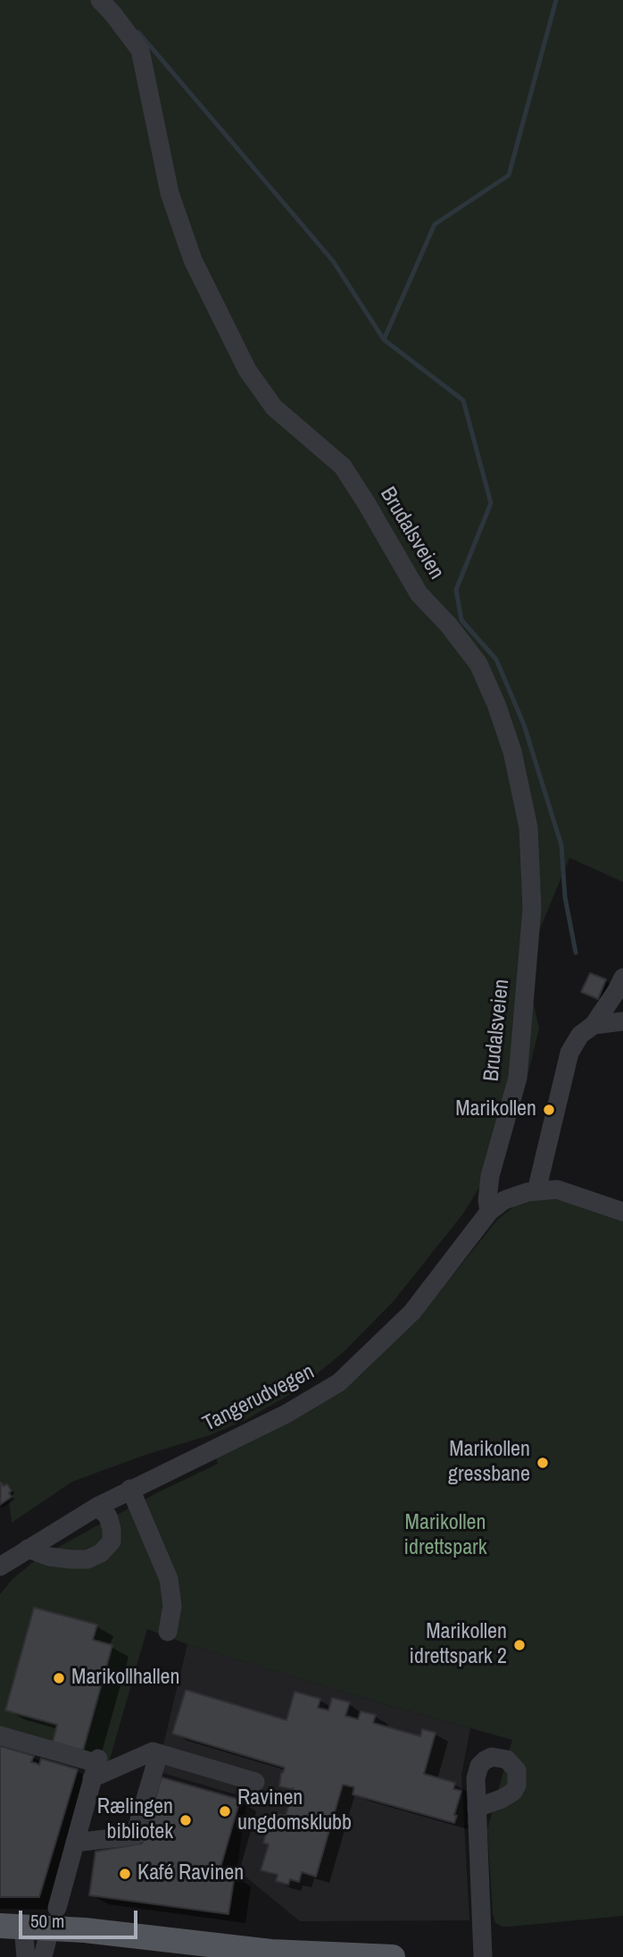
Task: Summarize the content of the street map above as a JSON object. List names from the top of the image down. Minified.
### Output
{"streets":{"street":["Brudalsveien","Tangerudvegen"]},"crossings":[["Brudalsveien","Tangerudvegen"]],"parks":["Marikollen idrettspark"],"places":["Marikollen","Marikollen gressbane","Marikollen idrettspark 2","Marikollhallen","Ravinen ungdomsklubb","Rælingen bibliotek","Kafé Ravinen"],"scale_bar":"50 m"}
